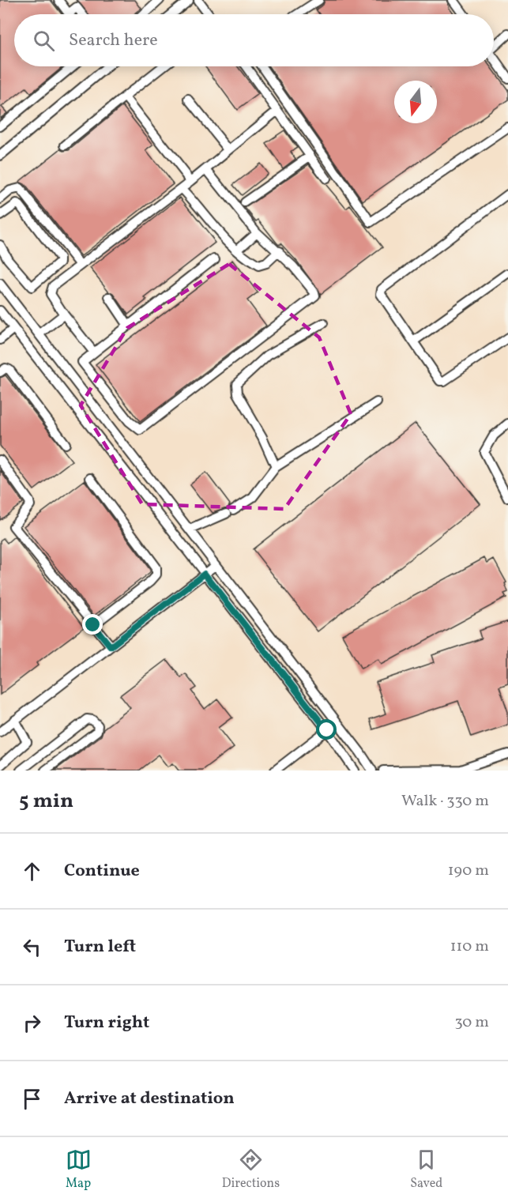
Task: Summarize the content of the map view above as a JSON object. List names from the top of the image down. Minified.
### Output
{"north":"bottom","page":{"search":"Search here","heading":["5 min","Walk · 330 m"],"list":[["Continue","190 m"],["Turn left","110 m"],["Turn right","30 m"],"Arrive at destination"],"nav":["Map","Directions","Saved"]}}
